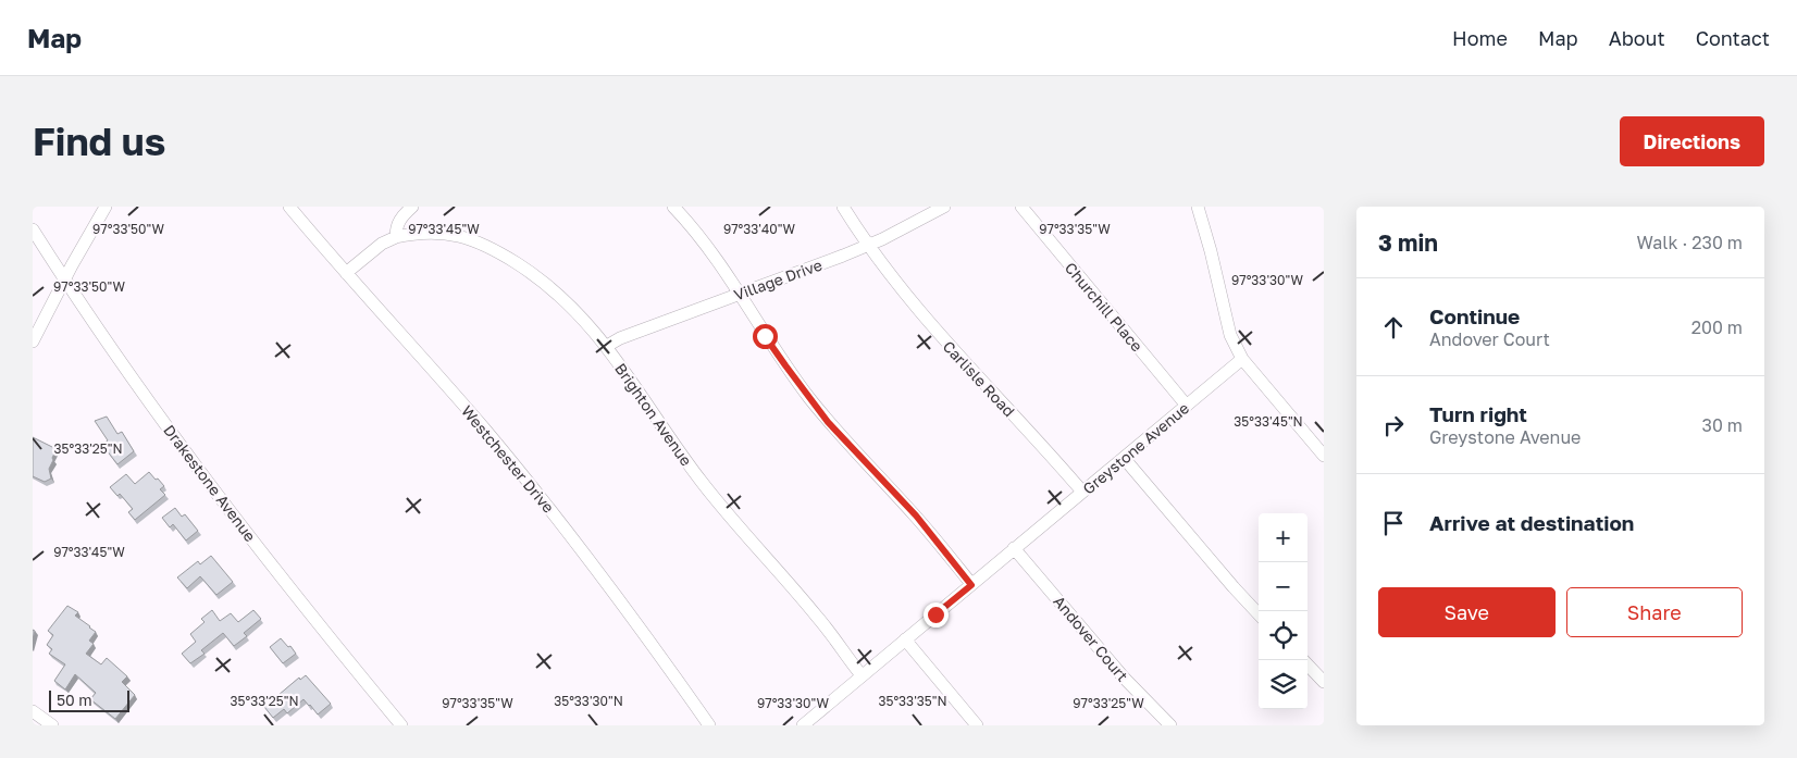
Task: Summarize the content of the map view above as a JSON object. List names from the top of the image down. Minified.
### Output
{"streets":{"street":["Village Drive","Churchill Place","Carlisle Road","Brighton Avenue","Greystone Avenue","Westchester Drive","Drakestone Avenue","Andover Court"]},"crossings":[["Village Drive","Carlisle Road"],["Village Drive","Brighton Avenue"],["Churchill Place","Greystone Avenue"],["Carlisle Road","Greystone Avenue"],["Brighton Avenue","Greystone Avenue"],["Greystone Avenue","Andover Court"]],"scale_bar":"50 m","page":{"header":"Map","nav":["Home","Map","About","Contact"],"buttons":["Directions",["Save","Share"]],"title":"Find us","heading":["3 min","Walk · 230 m"],"list":[["Continue","Andover Court","200 m"],["Turn right","Greystone Avenue","30 m"],"Arrive at destination"],"map_buttons":["+","−"],"scale":"50 m"},"coordinates":["97°33'50\"W","97°33'45\"W","97°33'40\"W","97°33'35\"W","97°33'30\"W","35°33'45\"N","35°33'25\"N","35°33'30\"N","35°33'35\"N","97°33'25\"W"]}
